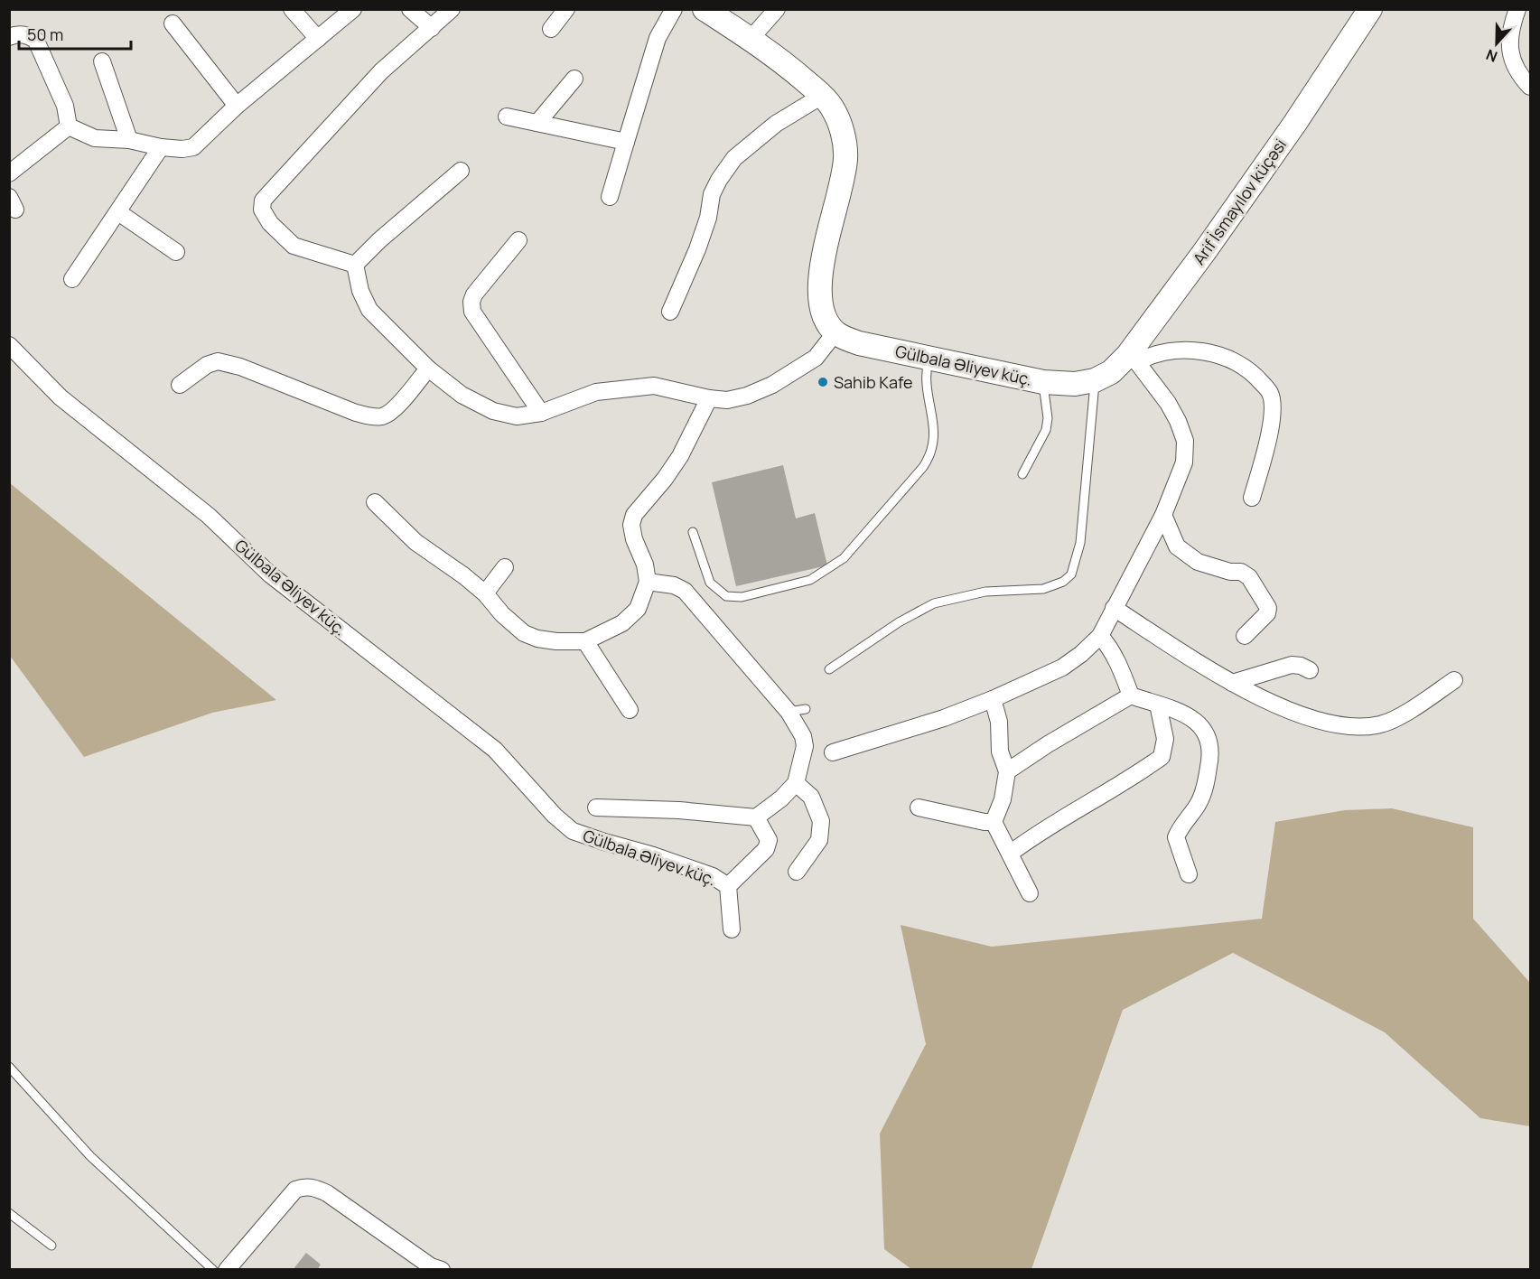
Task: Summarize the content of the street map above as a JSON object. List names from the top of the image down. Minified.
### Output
{"streets":{"street":["Arif İsmayılov küçəsi","Gülbala Əliyev küç."]},"crossings":[["Arif İsmayılov küçəsi","Gülbala Əliyev küç."]],"places":["Sahib Kafe"],"scale_bar":"50 m","north":"bottom"}
